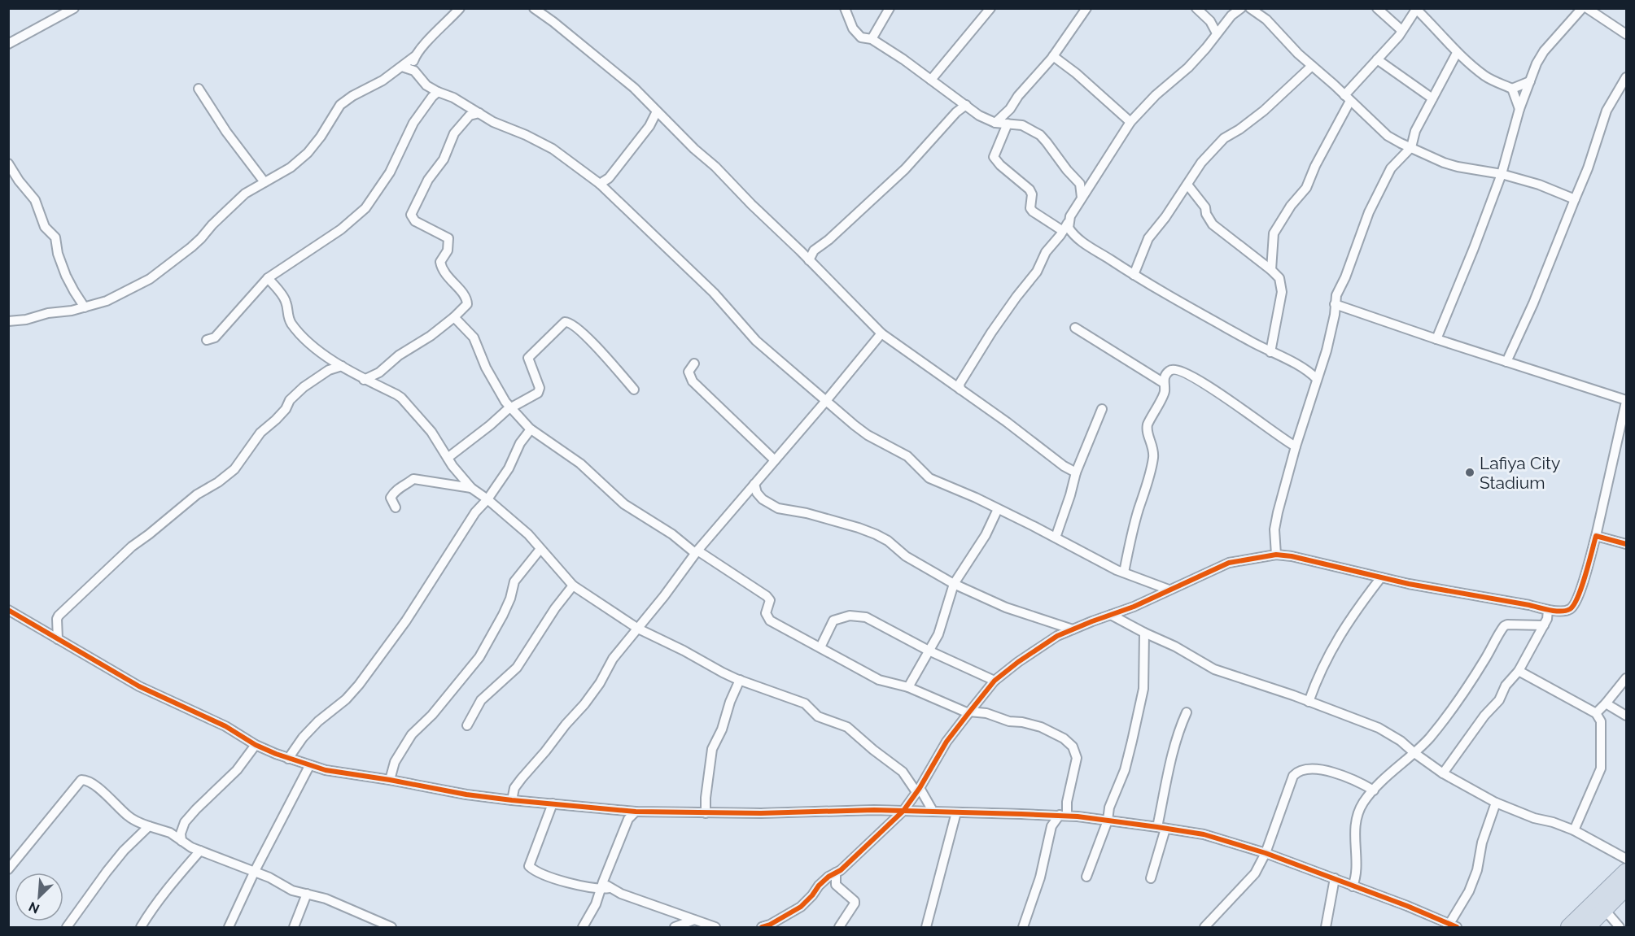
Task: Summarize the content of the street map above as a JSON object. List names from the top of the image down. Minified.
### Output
{"places":["Lafiya City Stadium"],"north":"bottom left"}
